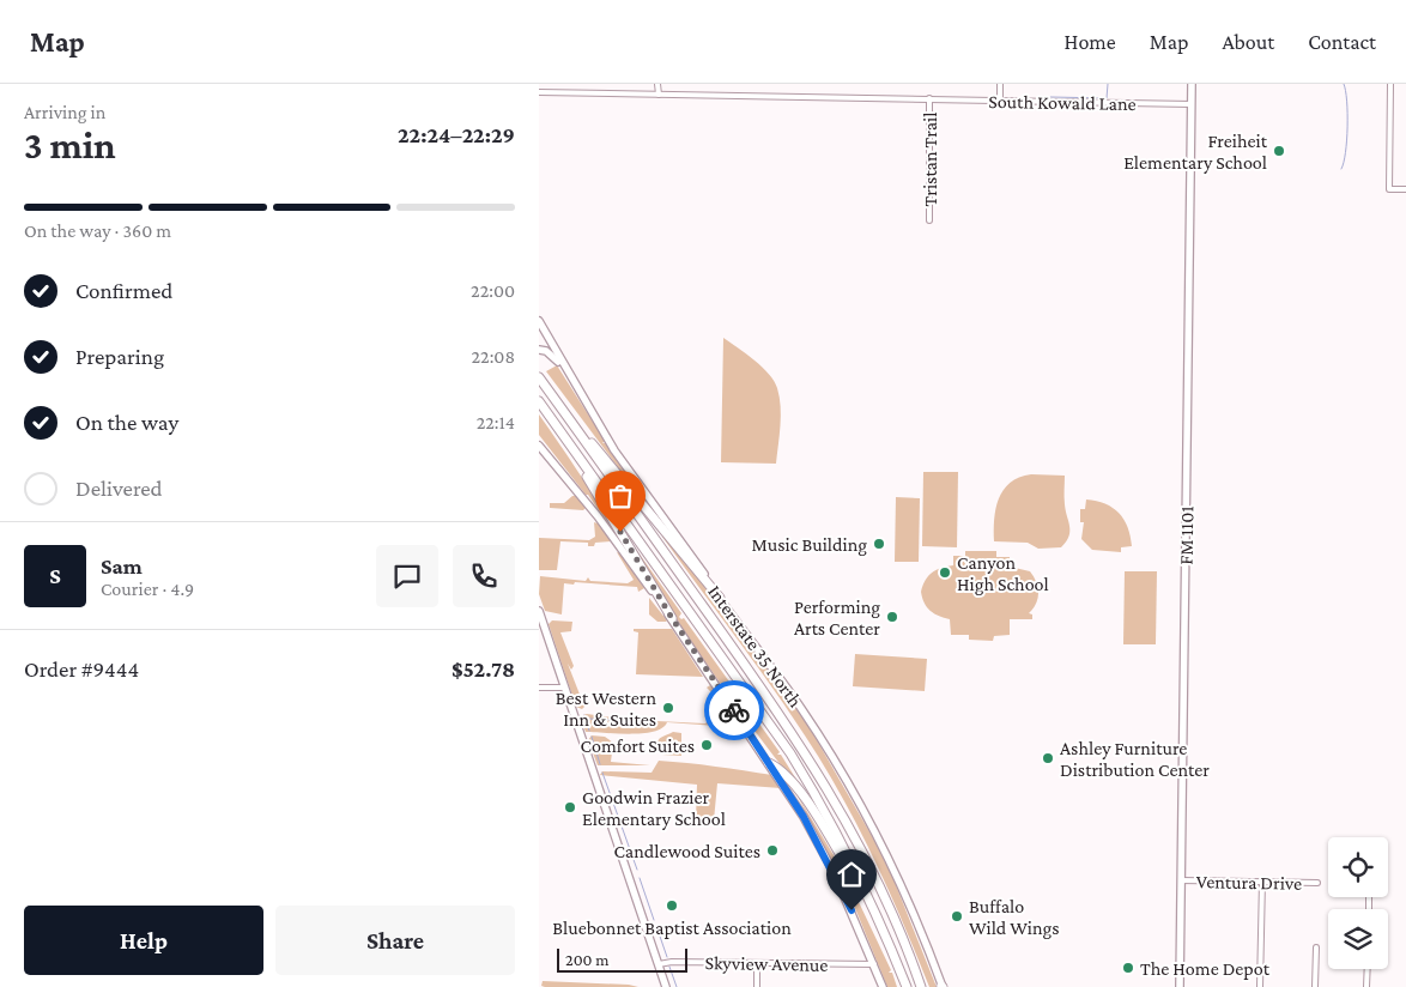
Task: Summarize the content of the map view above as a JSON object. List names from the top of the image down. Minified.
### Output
{"streets":{"main road":["FM 1101","Interstate 35 North"],"street":["South Kowald Lane","Tristan Trail","Ventura Drive","Skyview Avenue"]},"crossings":[["South Kowald Lane","Tristan Trail"],["South Kowald Lane","FM 1101"],["FM 1101","Ventura Drive"]],"places":["Freiheit Elementary School","Music Building","Canyon High School","Performing Arts Center","Best Western Inn & Suites","Comfort Suites","Ashley Furniture Distribution Center","Goodwin Frazier Elementary School","Candlewood Suites","Bluebonnet Baptist Association","Buffalo Wild Wings","The Home Depot"],"scale_bar":"200 m","page":{"header":"Map","nav":["Home","Map","About","Contact"],"heading":["3 min","Arriving in","22:24–22:29"],"panel":["Sam","Courier · 4.9","Order #9444","$52.78"],"bar":"On the way · 360 m","list":[["Confirmed","22:00"],["Preparing","22:08"],["On the way","22:14"],"Delivered"],"round":"S","buttons":["Help","Share"],"scale":"200 m"}}
